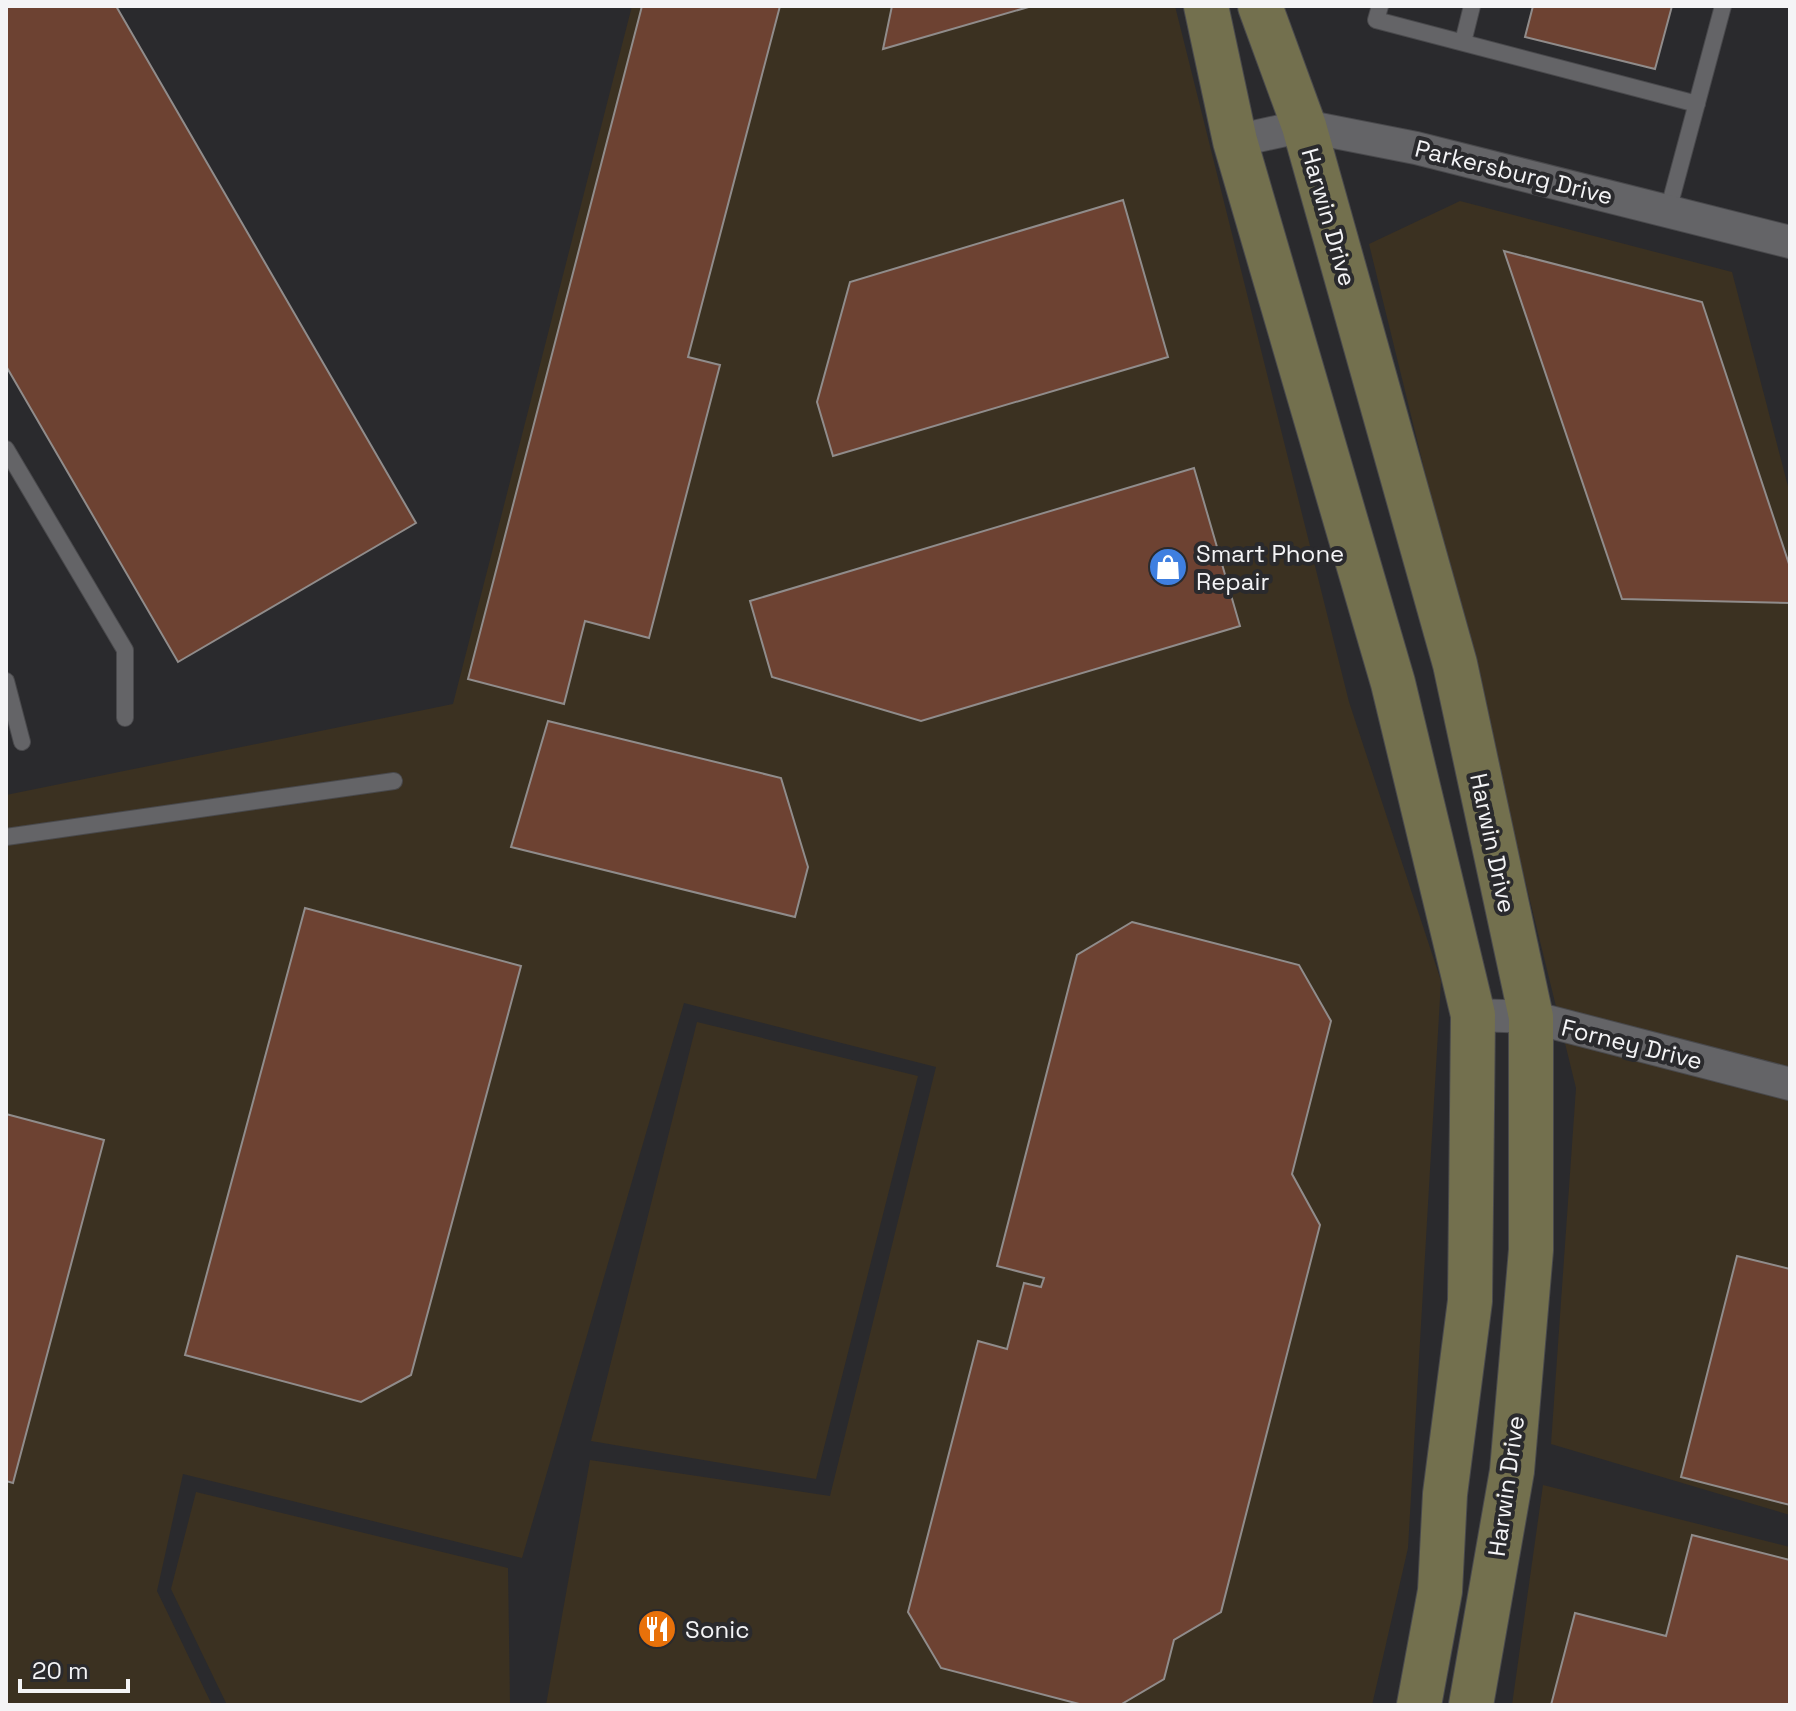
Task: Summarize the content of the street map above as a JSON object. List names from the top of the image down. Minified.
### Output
{"streets":{"main road":["Harwin Drive"],"street":["Parkersburg Drive","Forney Drive"]},"crossings":[["Parkersburg Drive","Harwin Drive"],["Harwin Drive","Forney Drive"]],"places":{"shop":["Smart Phone Repair"],"restaurant":["Sonic"]},"scale_bar":"20 m"}
